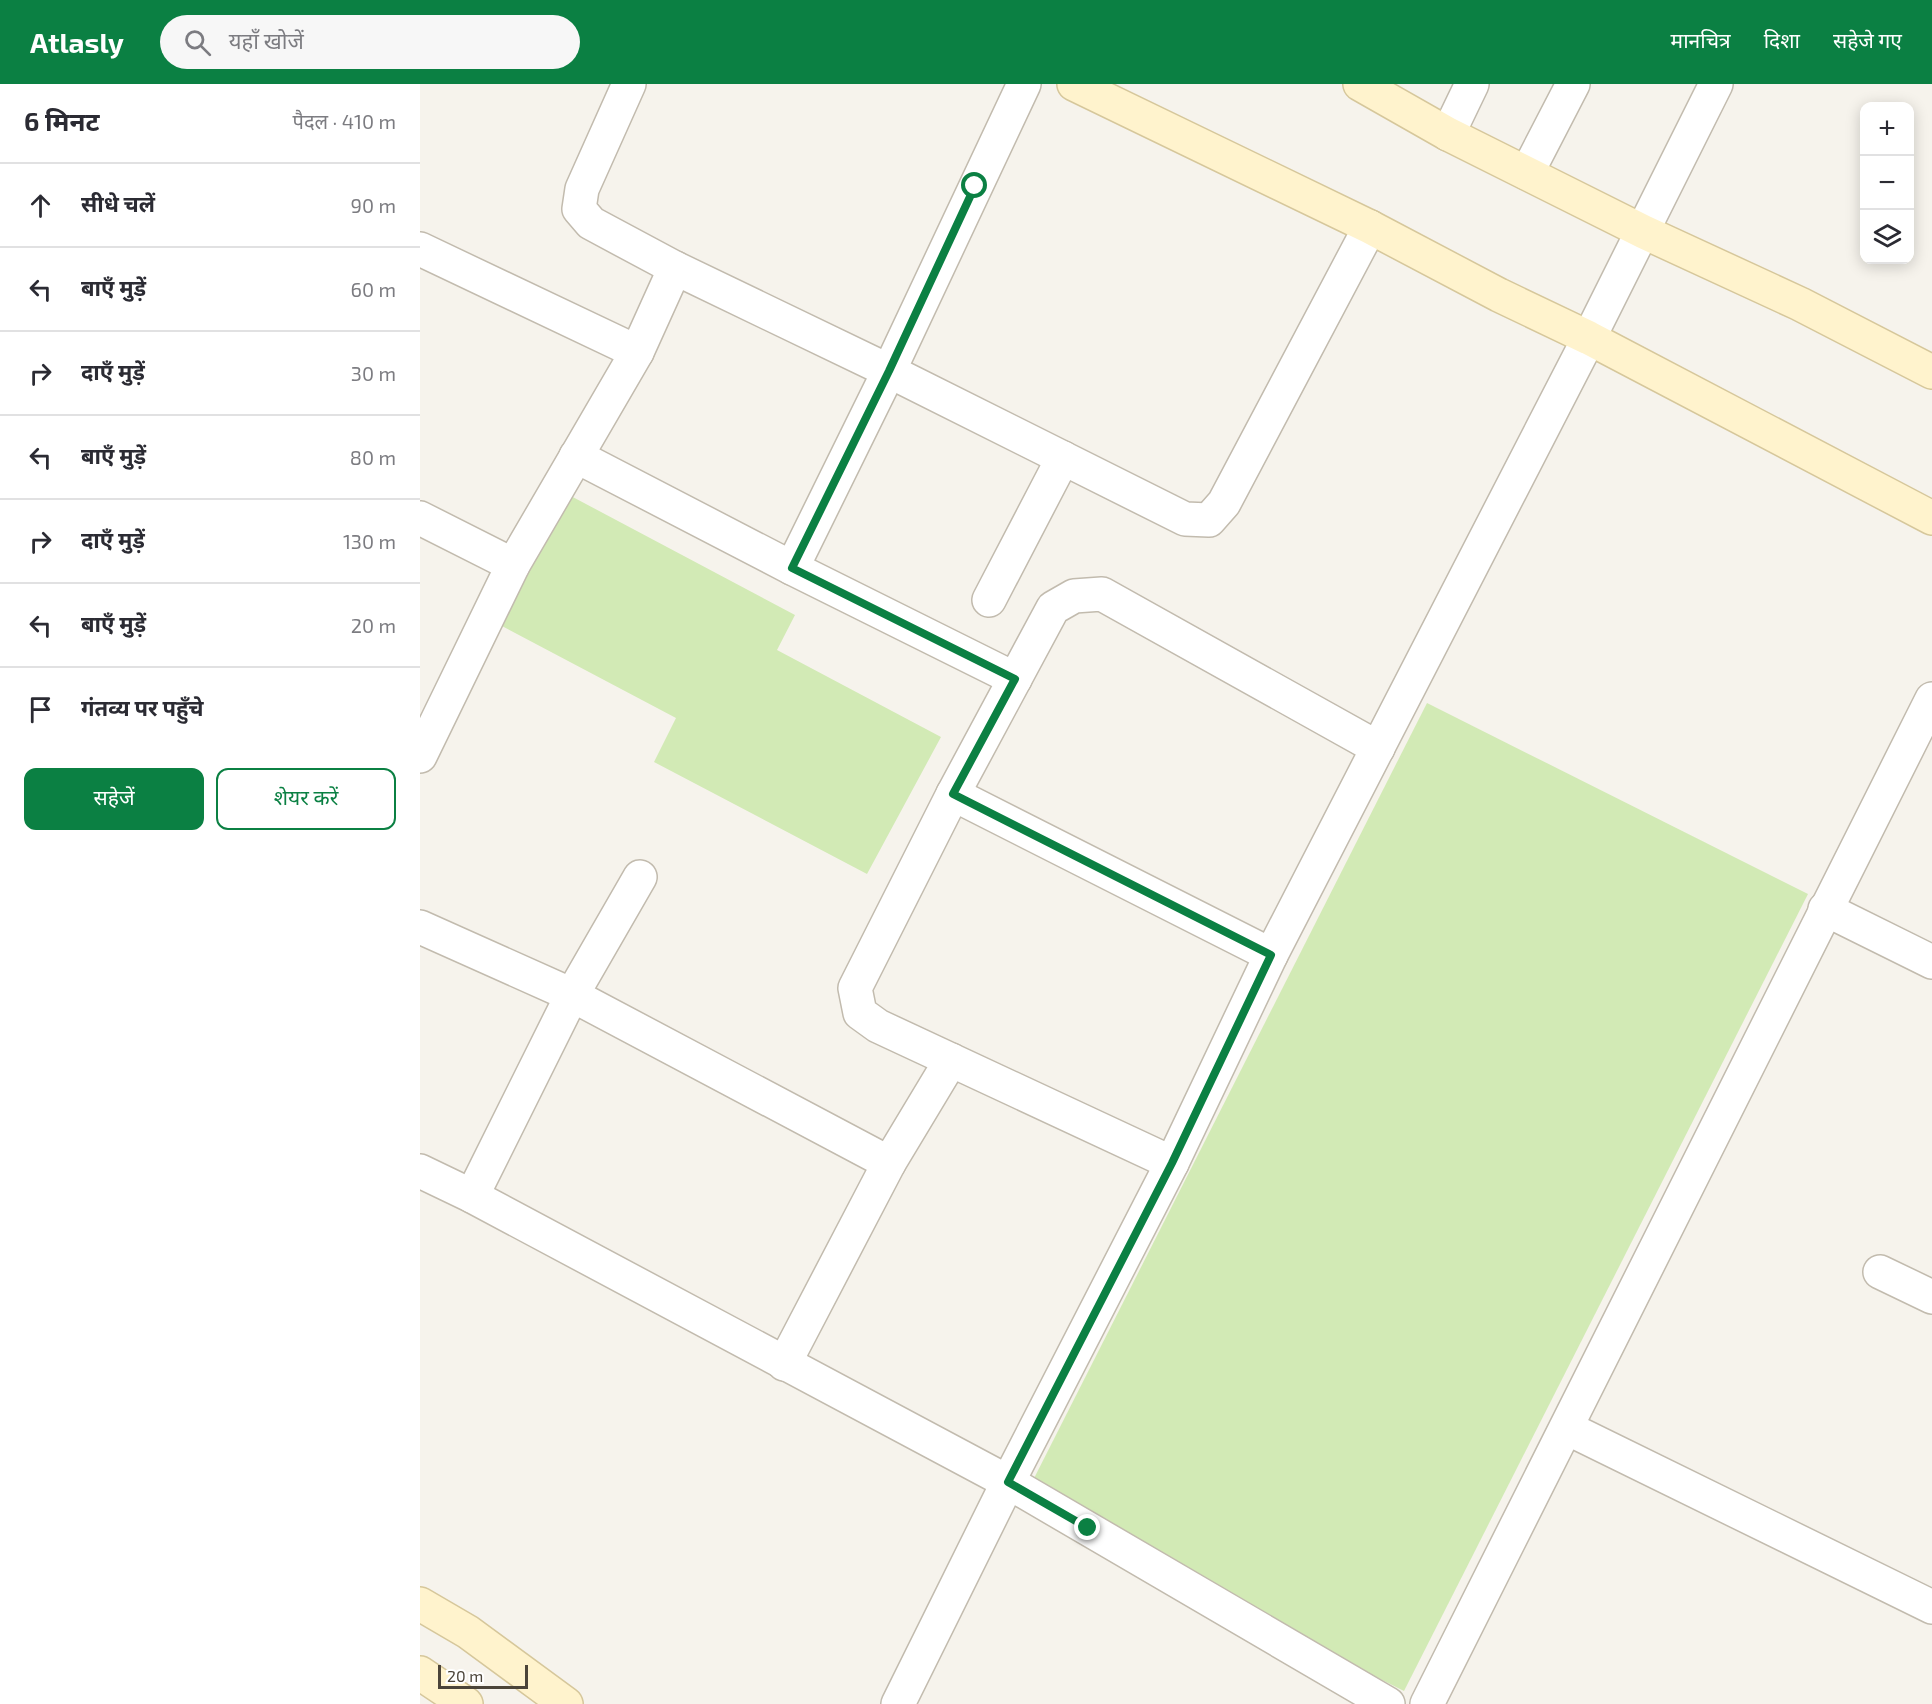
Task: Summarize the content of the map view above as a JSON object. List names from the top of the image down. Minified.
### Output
{"scale_bar":"20 m","page":{"header":"Atlasly","search":"यहाँ खोजें","nav":["मानचित्र","दिशा","सहेजे गए"],"heading":["6 मिनट","पैदल · 410 m"],"map_buttons":["+","−"],"list":[["सीधे चलें","90 m"],["बाएँ मुड़ें","60 m"],["दाएँ मुड़ें","30 m"],["बाएँ मुड़ें","80 m"],["दाएँ मुड़ें","130 m"],["बाएँ मुड़ें","20 m"],"गंतव्य पर पहुँचे"],"buttons":["सहेजें","शेयर करें"],"scale":"20 m"}}
